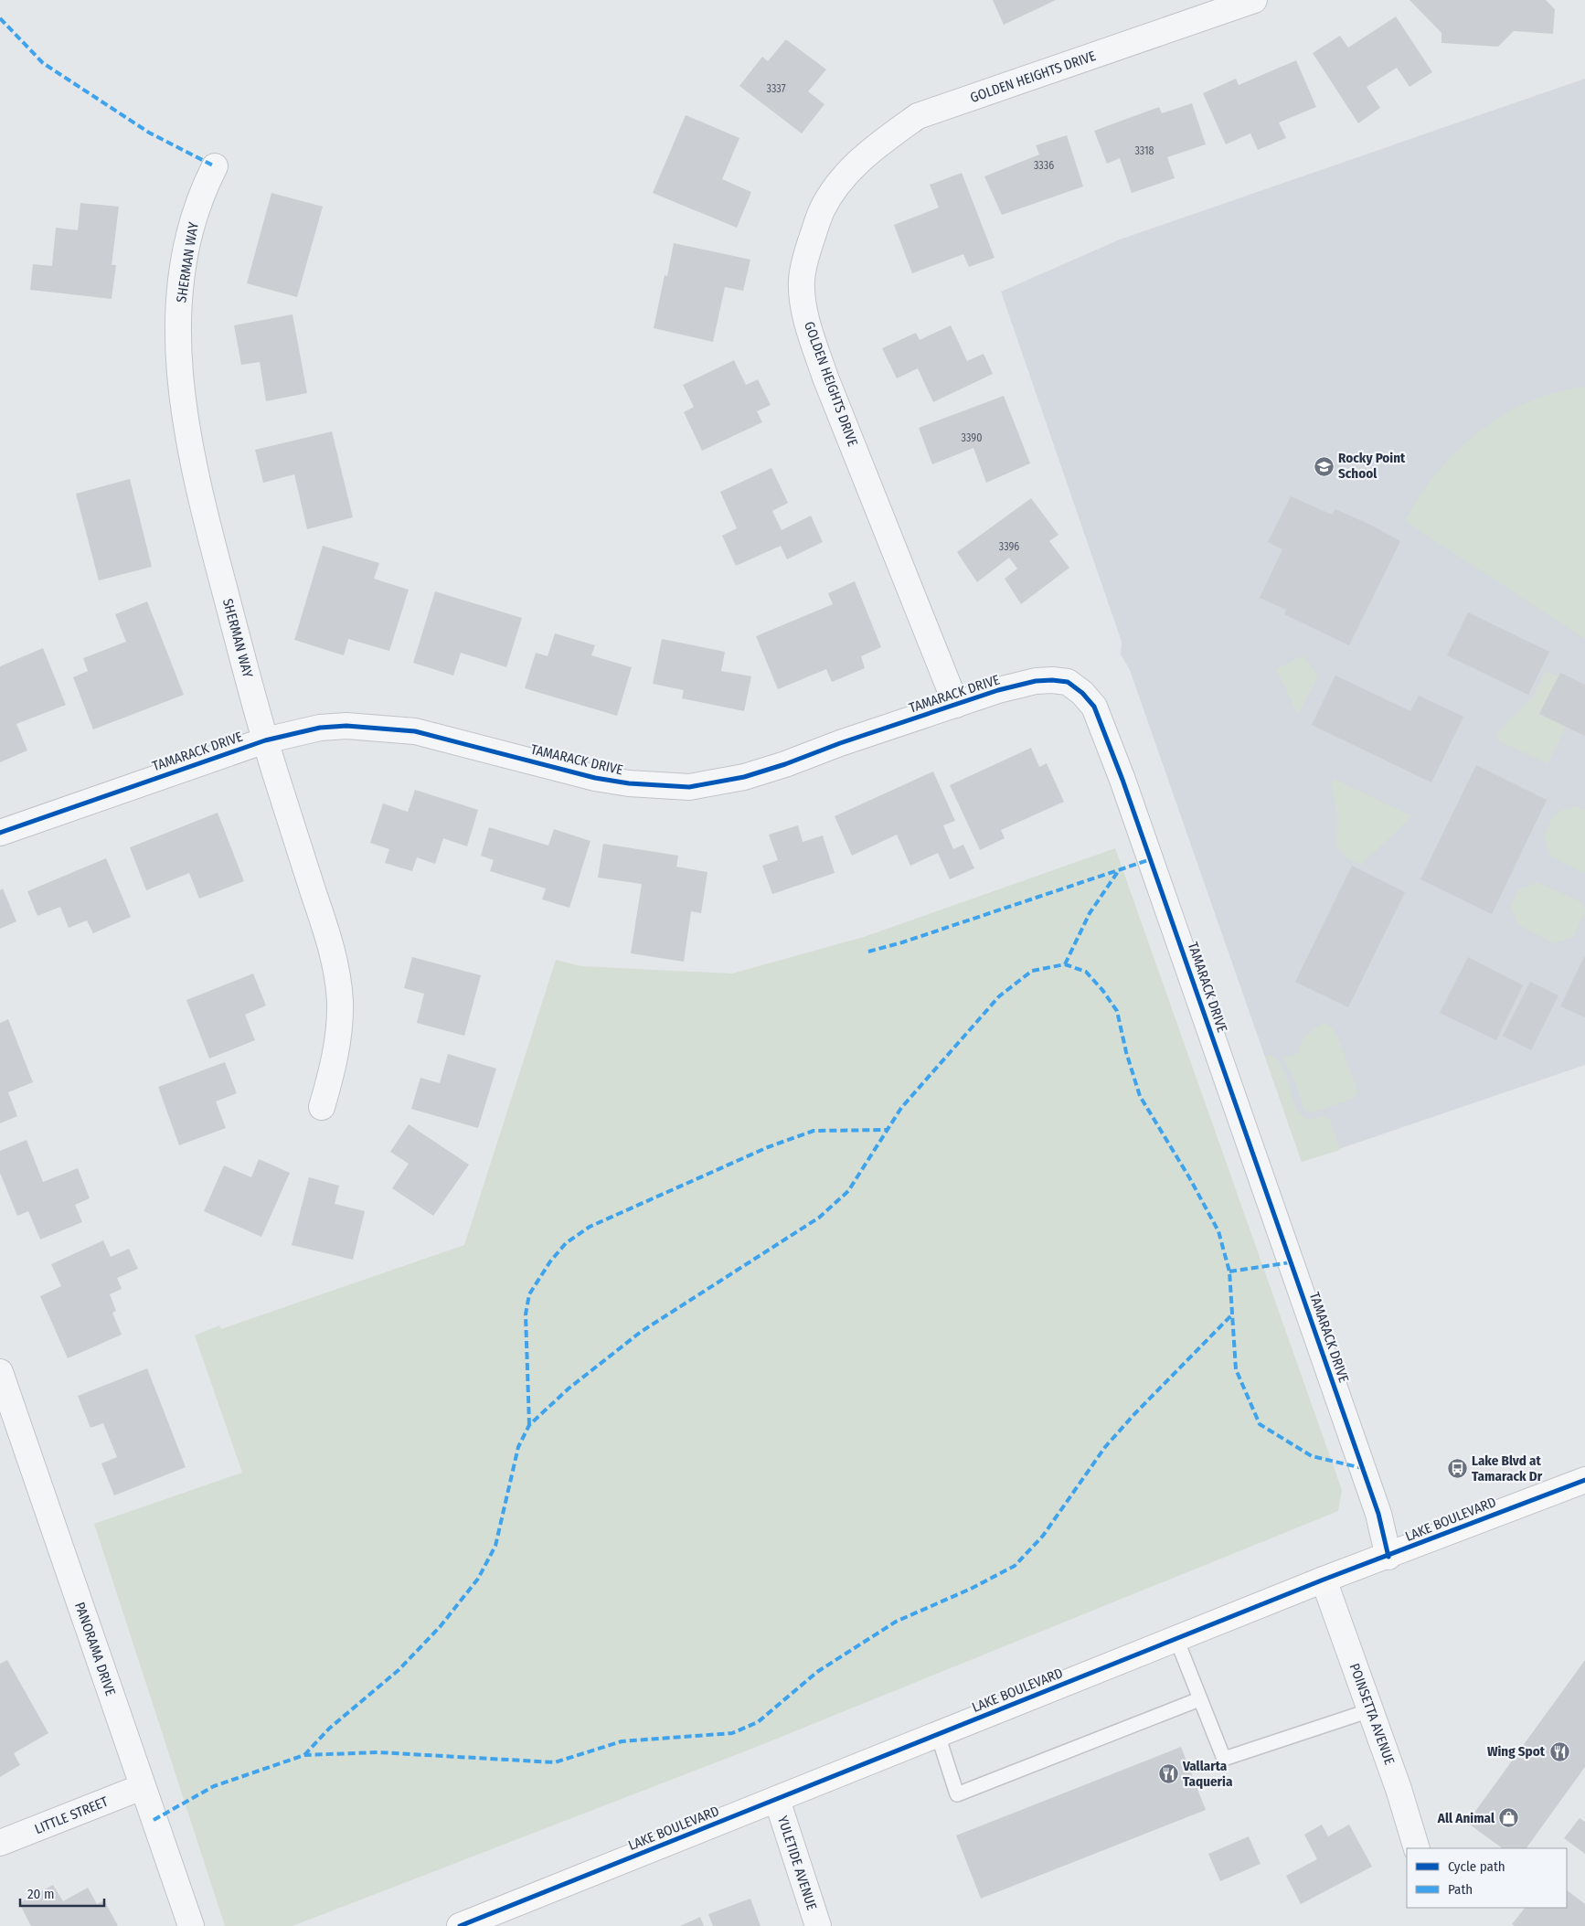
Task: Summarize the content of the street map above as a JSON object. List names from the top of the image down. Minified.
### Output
{"streets":{"main road":["LAKE BOULEVARD"],"street":["GOLDEN HEIGHTS DRIVE","SHERMAN WAY","TAMARACK DRIVE","PANORAMA DRIVE","POINSETTA AVENUE","LITTLE STREET","YULETIDE AVENUE"]},"crossings":[["GOLDEN HEIGHTS DRIVE","TAMARACK DRIVE"],["SHERMAN WAY","TAMARACK DRIVE"],["TAMARACK DRIVE","LAKE BOULEVARD"],["LAKE BOULEVARD","POINSETTA AVENUE"],["LAKE BOULEVARD","YULETIDE AVENUE"],["PANORAMA DRIVE","LITTLE STREET"]],"places":{"school or university":["Rocky Point School"],"bus stop":["Lake Blvd at Tamarack Dr"],"restaurant":["Wing Spot","Vallarta Taqueria"],"shop":["All Animal"]},"house_numbers":["3337","3318","3336","3390","3396"],"legend":["Cycle path","Path"],"scale_bar":"20 m"}
